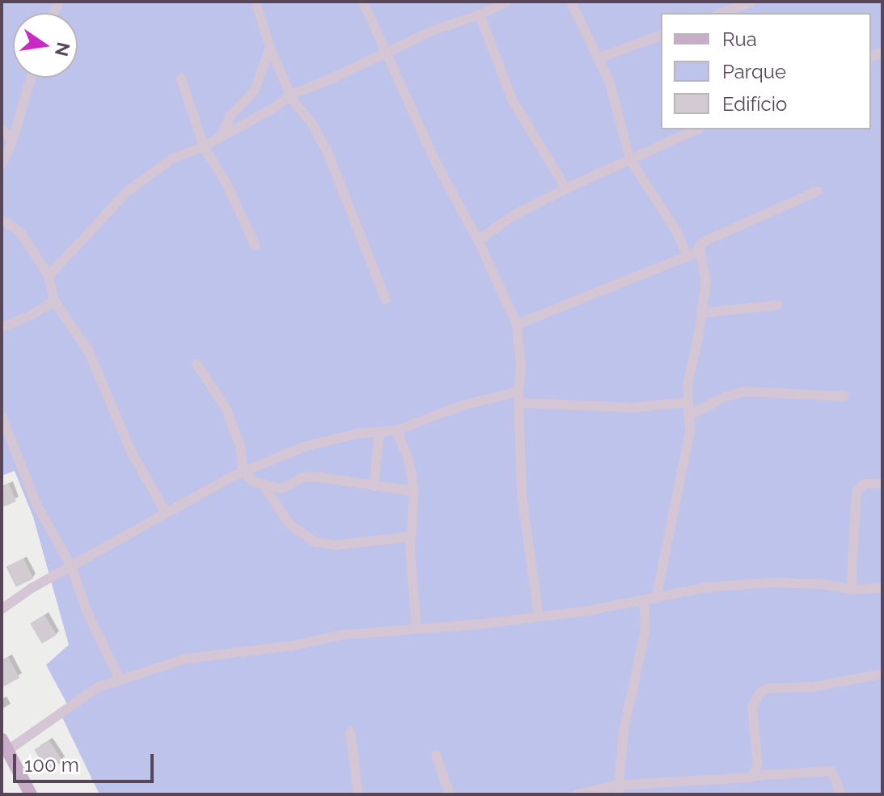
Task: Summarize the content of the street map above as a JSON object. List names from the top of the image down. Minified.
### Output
{"legend":["Rua","Parque","Edifício"],"scale_bar":"100 m","north":"right"}
